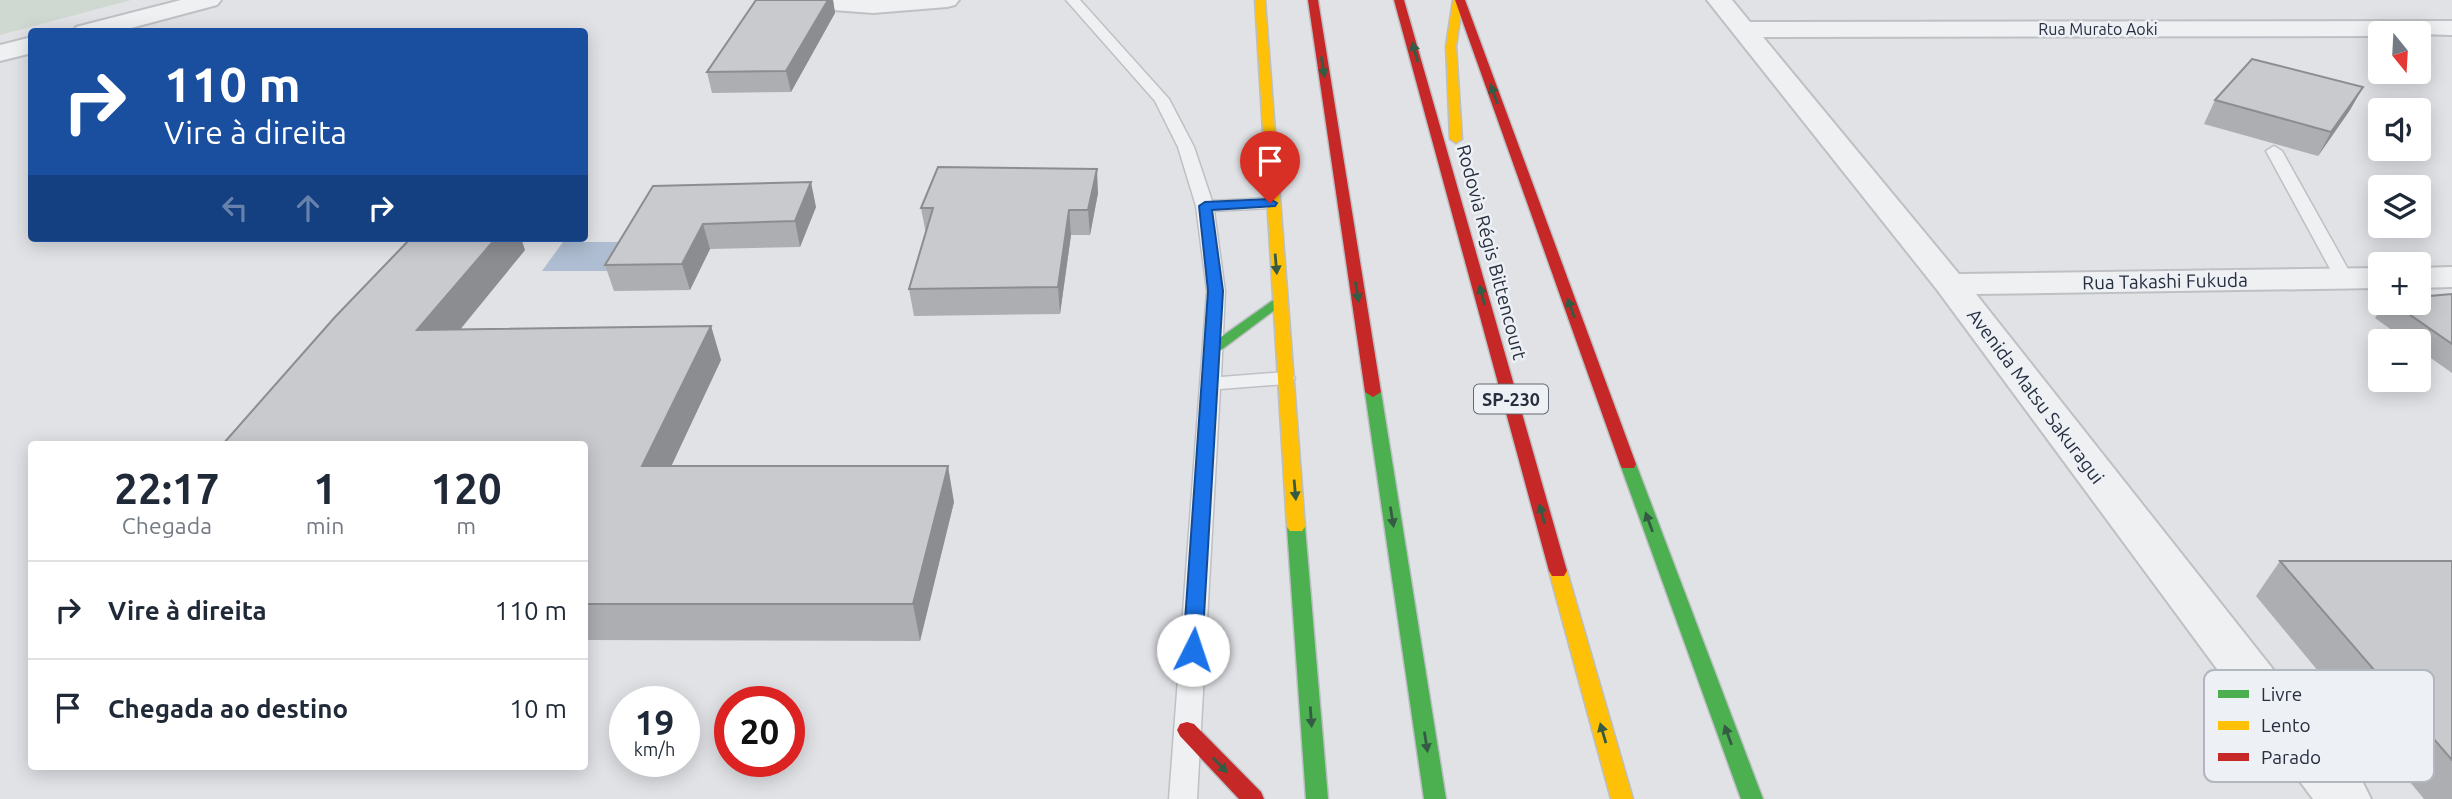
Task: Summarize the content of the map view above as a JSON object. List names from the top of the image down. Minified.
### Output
{"streets":{"main road":["Rodovia Régis Bittencourt","SP-230"],"street":["Rua Murato Aoki","Rua Takashi Fukuda","Avenida Matsu Sakuragui"]},"crossings":[["Rua Murato Aoki","Avenida Matsu Sakuragui"],["Rua Takashi Fukuda","Avenida Matsu Sakuragui"]],"legend":["Livre","Lento","Parado"],"north":"bottom","page":{"map_buttons":["+","−"],"turn":["110 m","Vire à direita"],"eta":["22:17","Chegada","1","min","120","m"],"list":[{"name":"Vire à direita","value":"110 m"},{"name":"Chegada ao destino","value":"10 m"}],"speed":"19 km/h","limit":"20"}}
